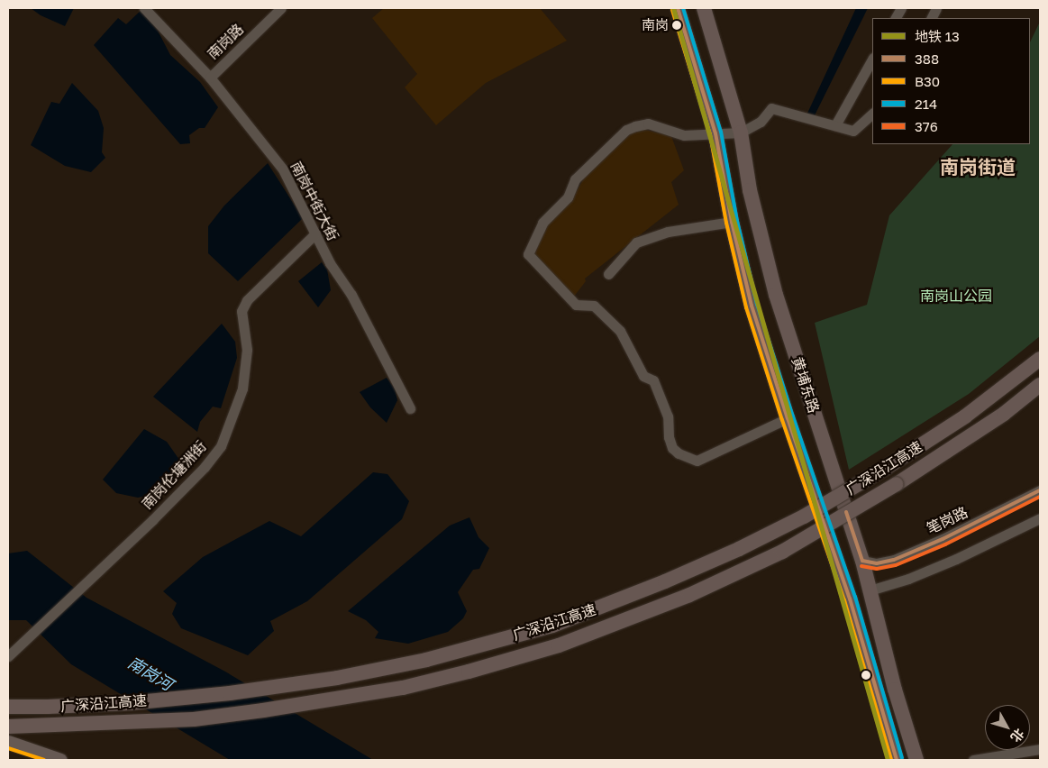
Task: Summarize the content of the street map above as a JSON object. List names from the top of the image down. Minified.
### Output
{"streets":{"highway":["黄埔东路","广深沿江高速"],"street":["南岗路","南岗中街大街","南岗伦塘洲街","笔岗路"]},"crossings":[["南岗路","南岗中街大街"],["南岗中街大街","南岗伦塘洲街"],["黄埔东路","笔岗路"]],"districts":["南岗街道"],"water":["南岗河"],"parks":["南岗山公园"],"places":["南岗"],"lines":["metro line 13","transit line 388","transit line 214","transit line B30","transit line 376"],"legend":["地铁 13","388","B30","214","376"],"north":"bottom right"}
